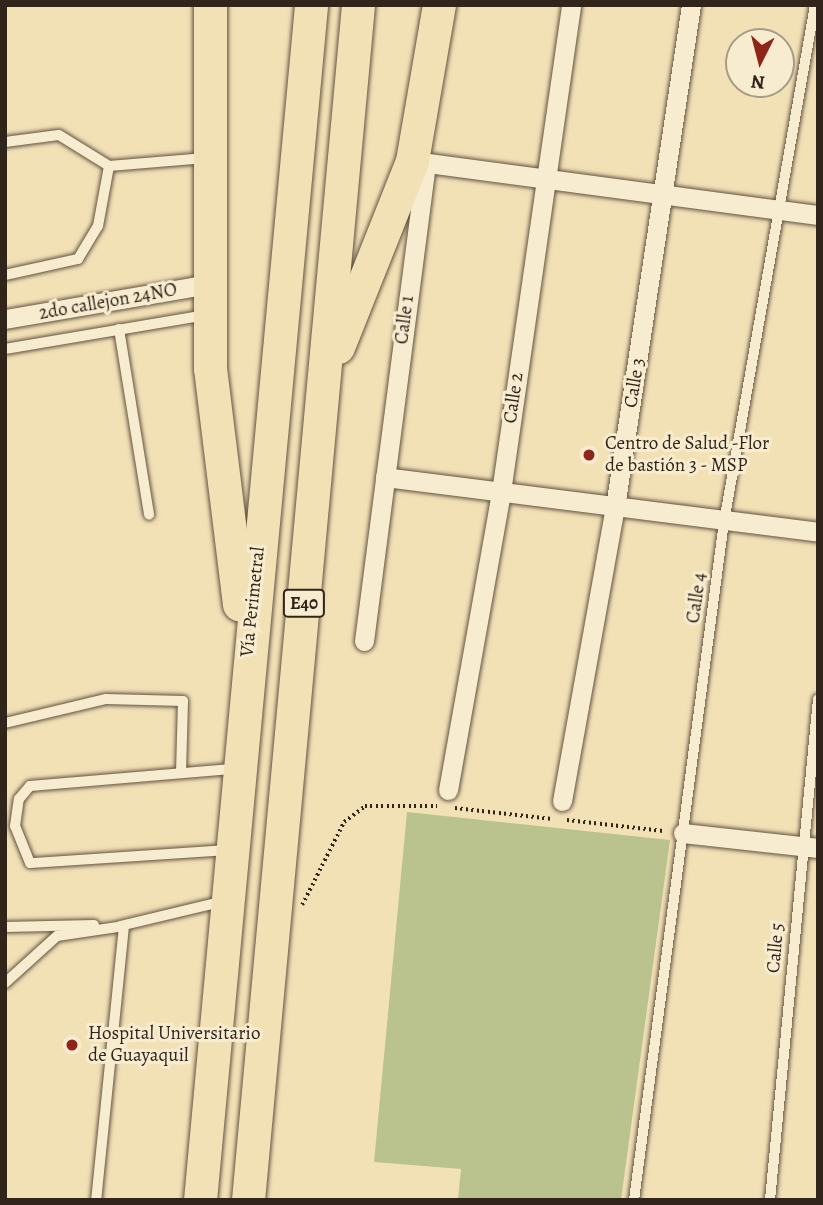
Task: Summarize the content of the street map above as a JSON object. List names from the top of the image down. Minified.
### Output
{"streets":{"highway":["Vía Perimetral","E40"],"street":["2do callejon 24NO","Calle 1","Calle 3","Calle 2"],"lane":["Calle 4","Calle 5"]},"places":["Centro de Salud -Flor de bastión 3 - MSP","Hospital Universitario de Guayaquil"],"north":"bottom"}
